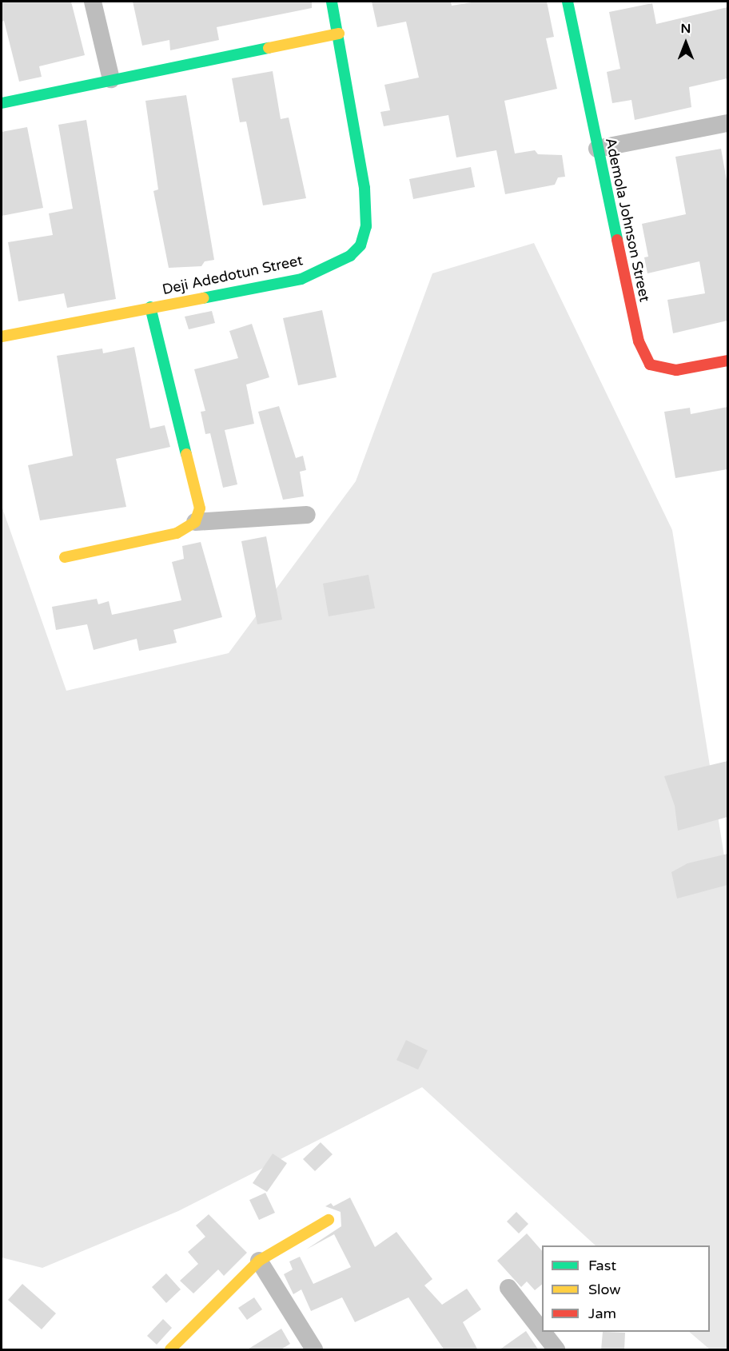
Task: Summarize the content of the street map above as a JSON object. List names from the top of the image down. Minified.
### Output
{"streets":{"street":["Ademola Johnson Street","Deji Adedotun Street"]},"legend":["Fast","Slow","Jam"],"north":"top"}
